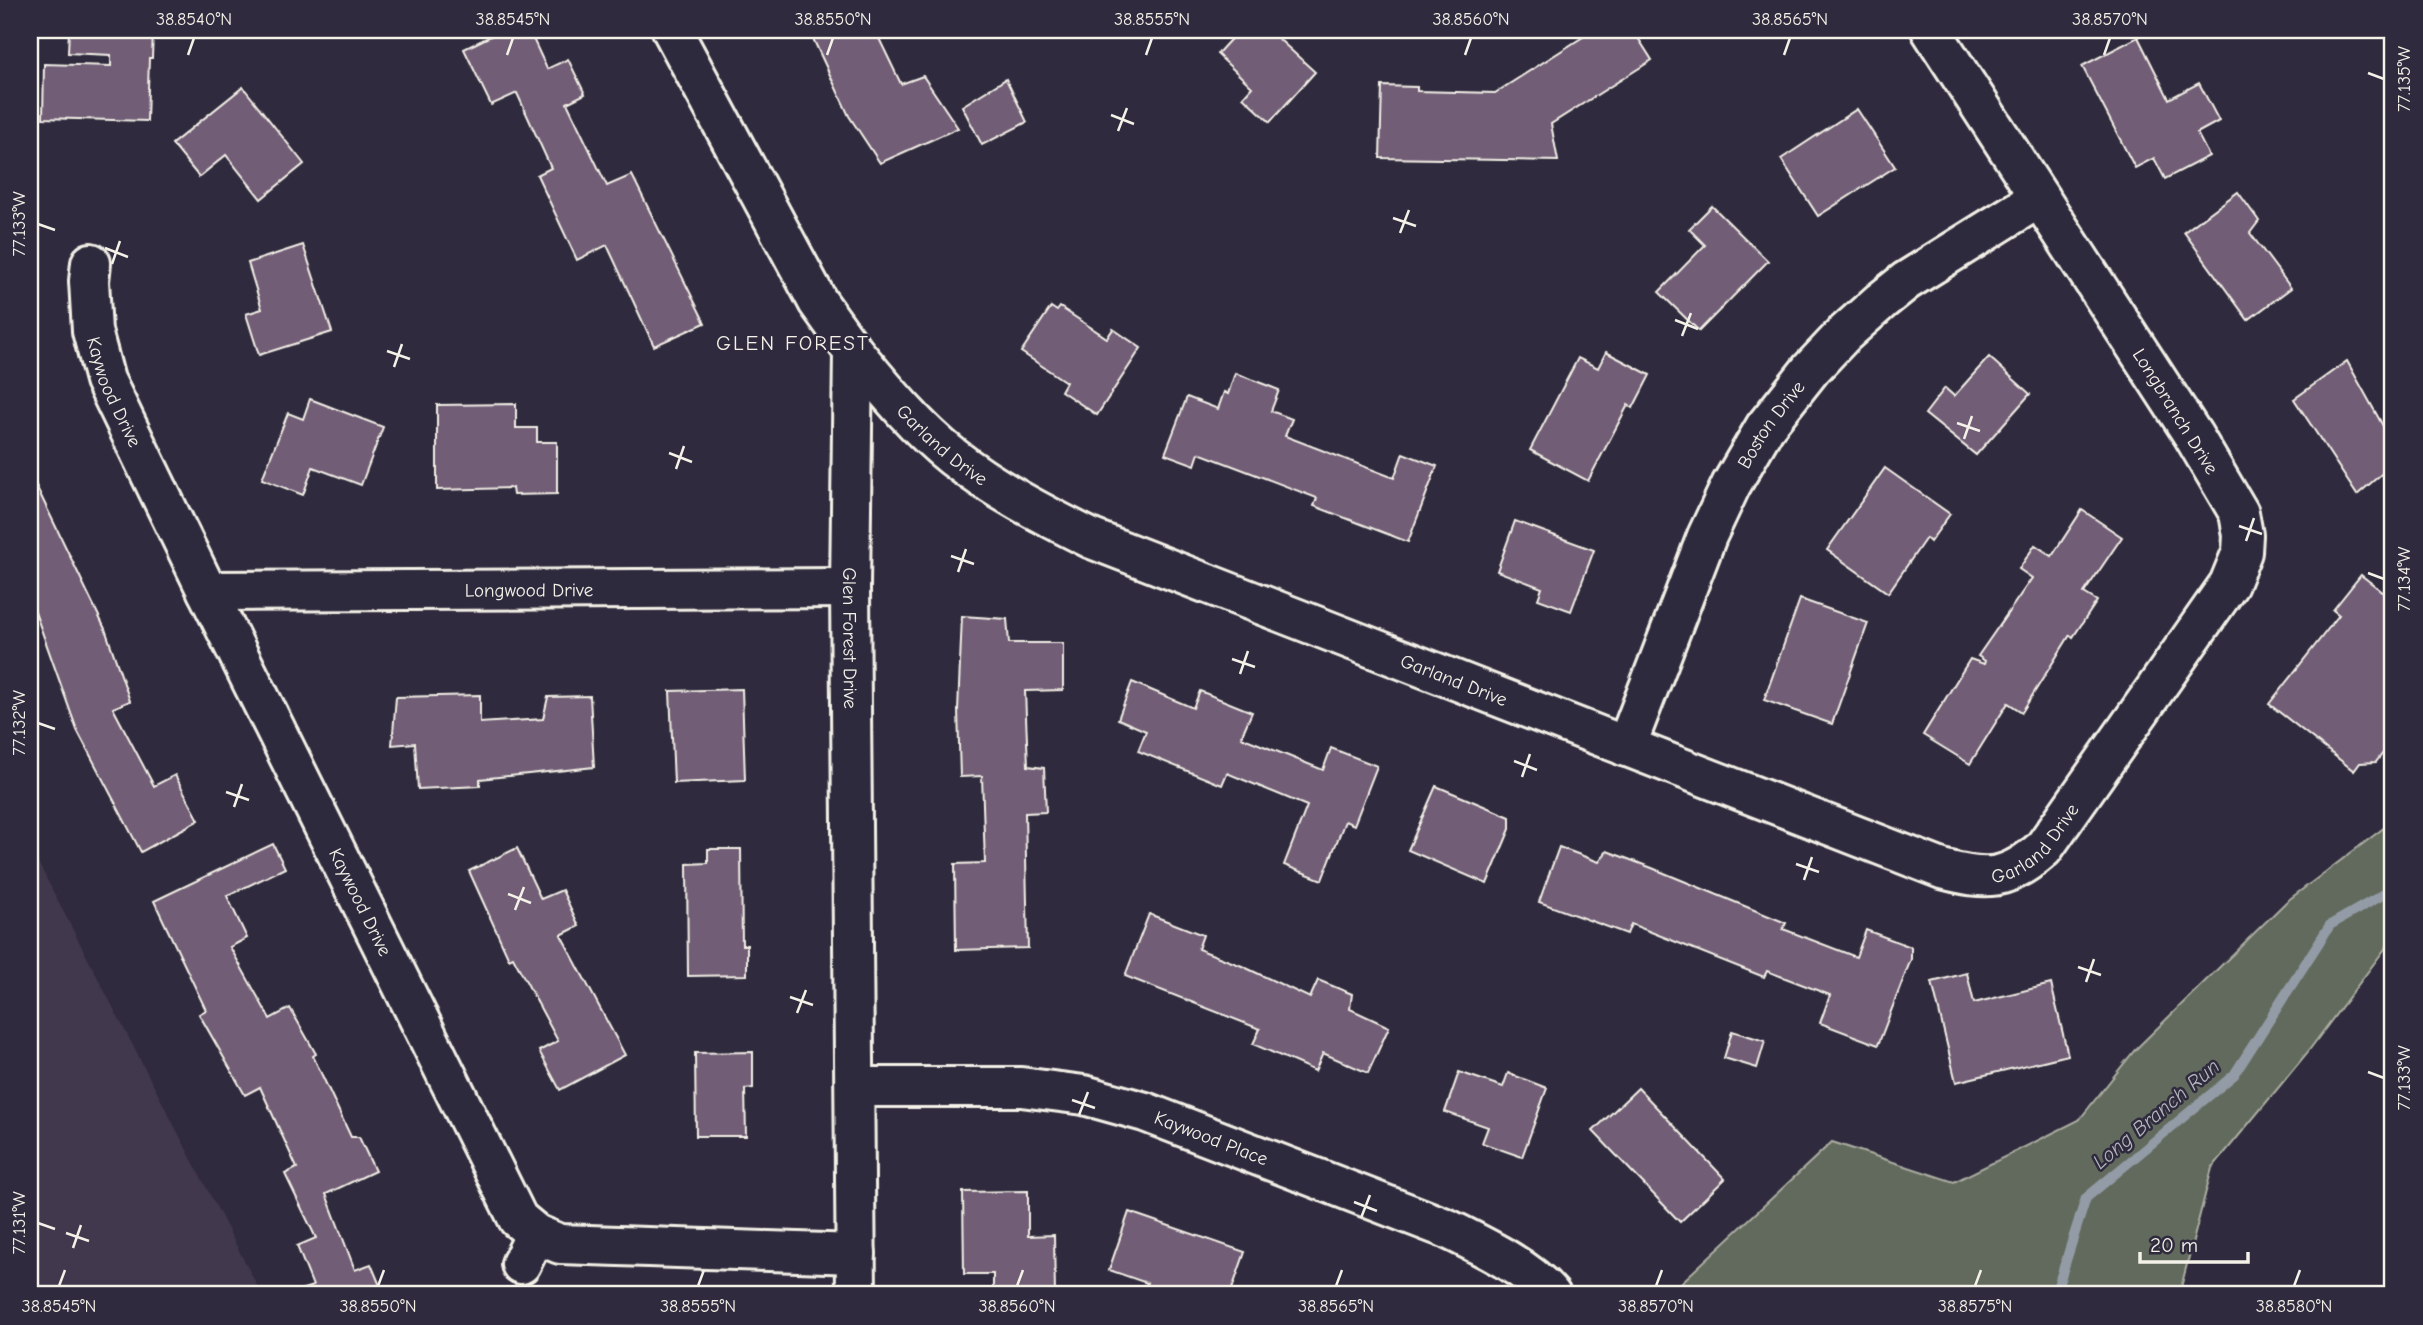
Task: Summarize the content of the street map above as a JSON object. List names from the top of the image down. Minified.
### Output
{"streets":{"street":["Kaywood Drive","Longbranch Drive","Boston Drive","Garland Drive","Longwood Drive","Glen Forest Drive","Kaywood Place"]},"crossings":[["Kaywood Drive","Longwood Drive"],["Kaywood Drive","Glen Forest Drive"],["Longbranch Drive","Boston Drive"],["Longbranch Drive","Garland Drive"],["Boston Drive","Garland Drive"],["Garland Drive","Glen Forest Drive"],["Longwood Drive","Glen Forest Drive"],["Glen Forest Drive","Kaywood Place"]],"districts":["GLEN FOREST"],"water":["Long Branch Run"],"scale_bar":"20 m","coordinates":["38.8540°N","38.8545°N","38.8550°N","38.8555°N","38.8560°N","38.8565°N","38.8570°N","77.135°W","77.133°W","77.134°W","77.132°W","77.131°W","38.8575°N","38.8580°N"]}
